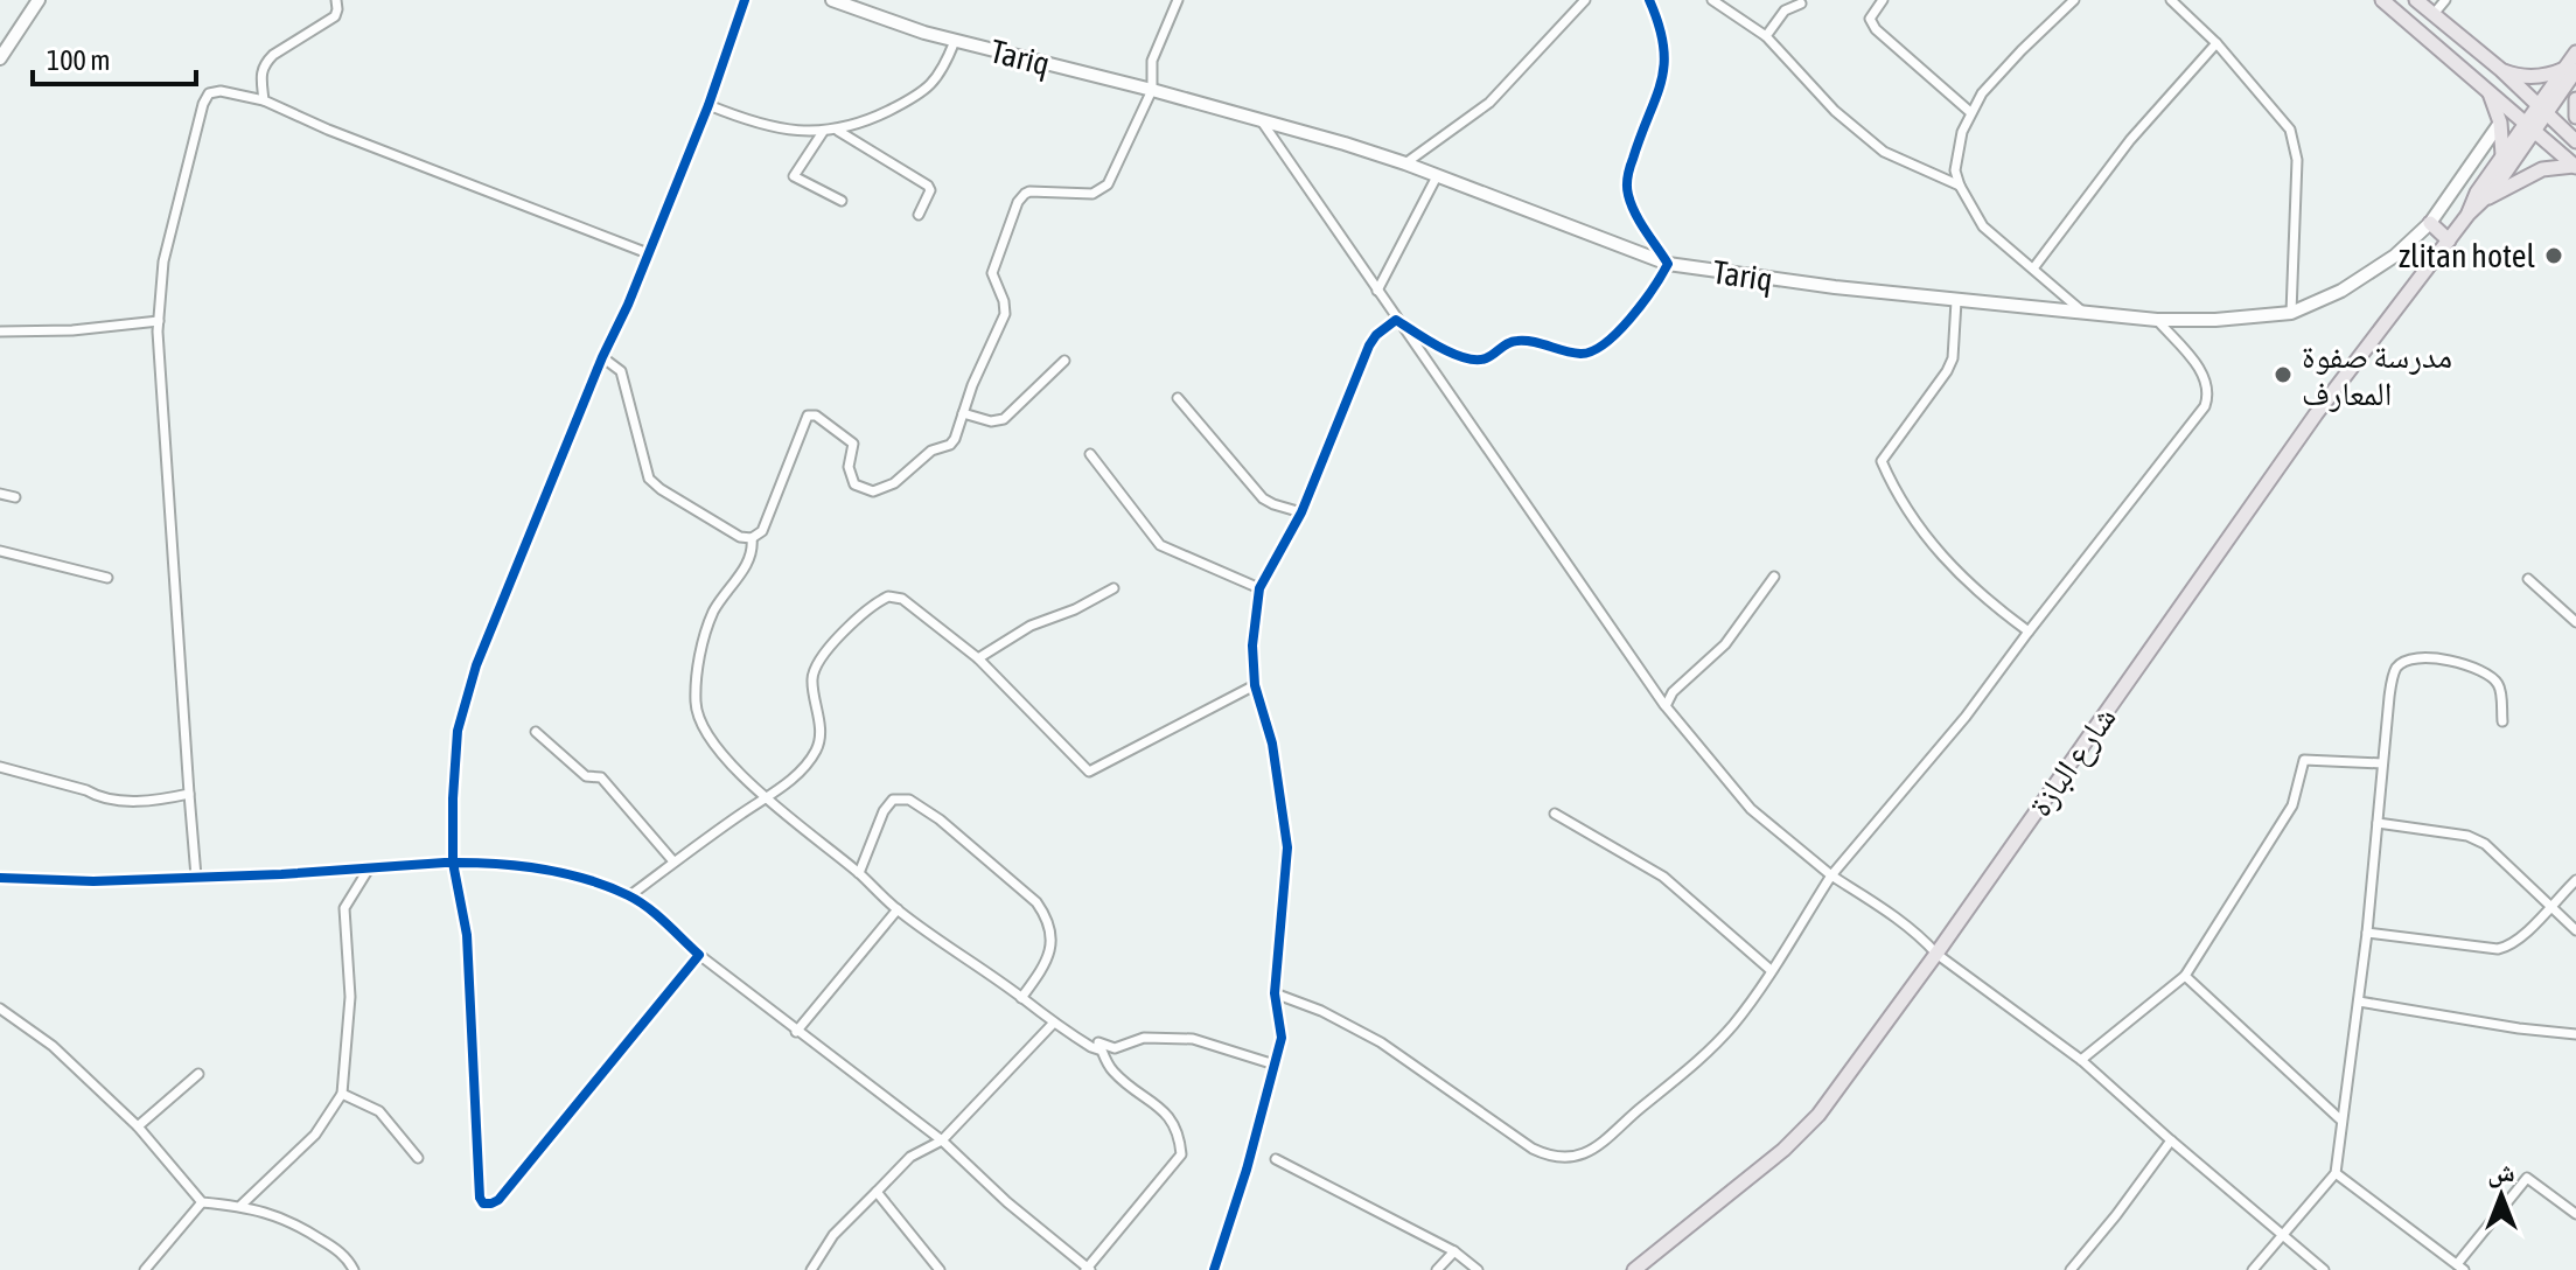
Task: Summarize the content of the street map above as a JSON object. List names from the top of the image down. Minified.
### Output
{"streets":{"main road":["Tariq","شارع البازة"]},"places":["zlitan hotel","مدرسة صفوة المعارف"],"scale_bar":"100 m","north":"top"}
